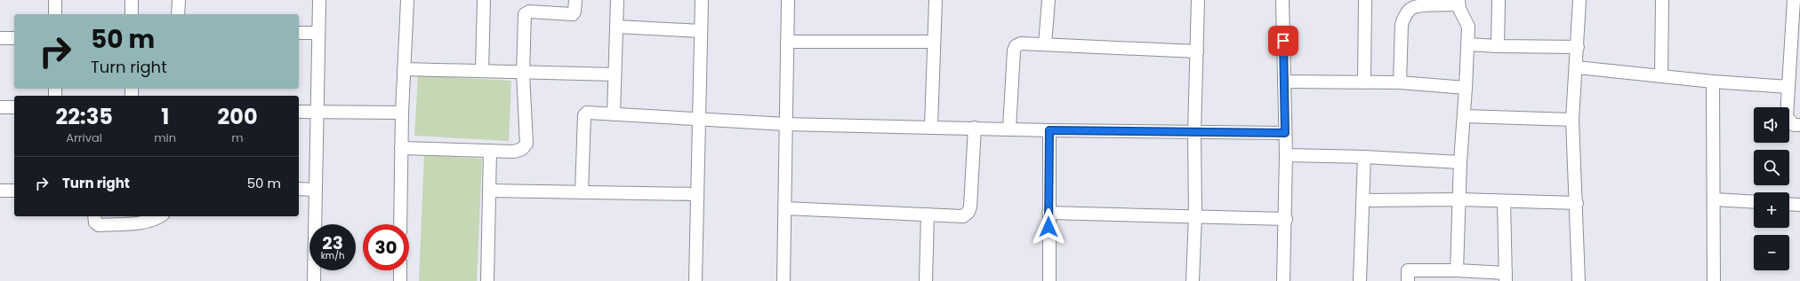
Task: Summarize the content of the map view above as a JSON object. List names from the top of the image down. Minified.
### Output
{"page":{"turn":["50 m","Turn right"],"eta":["22:35","Arrival","1","min","200","m"],"map_buttons":["+","−"],"list":[{"name":"Turn right","value":"50 m"}],"speed":"23 km/h","limit":"30"}}
